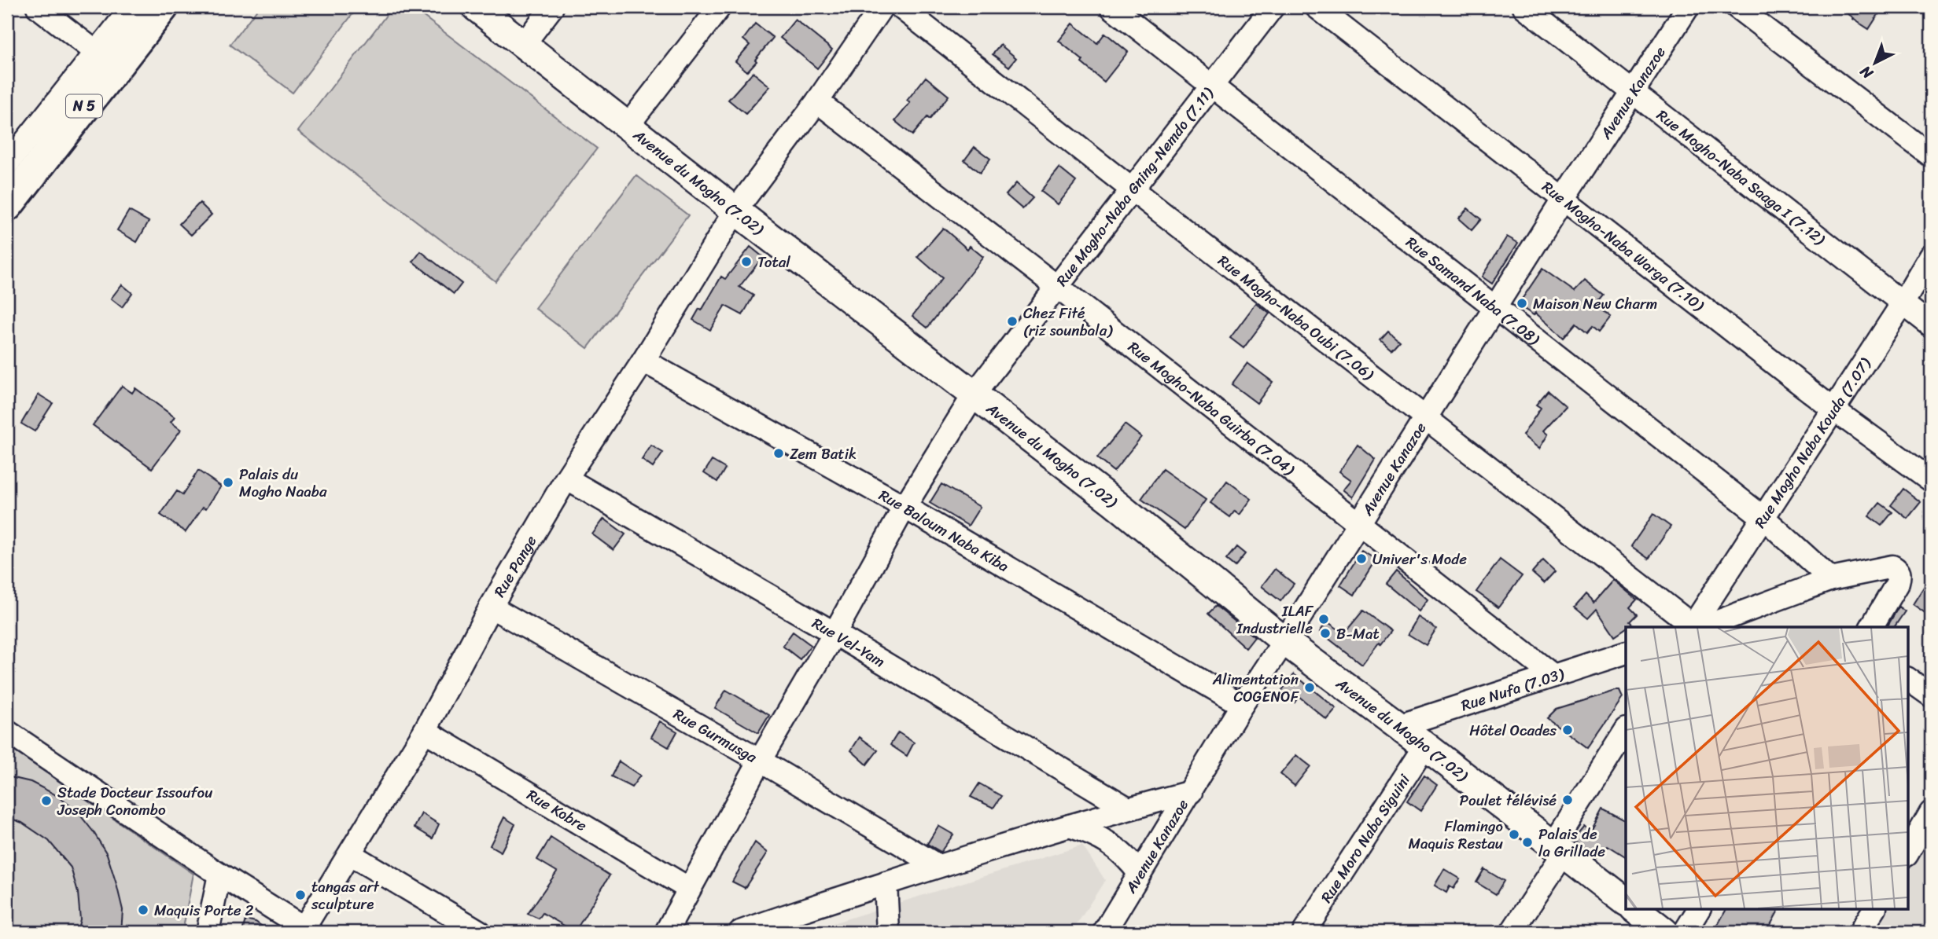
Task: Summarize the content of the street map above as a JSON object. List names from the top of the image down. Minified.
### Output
{"streets":{"highway":["N 5"],"main road":["Avenue du Mogho (7.02)"],"street":["Avenue Kanazoe","Rue Mogho-Naba Saaga I (7.12)","Rue Mogho-Naba Gning-Nemdo (7.11)","Rue Mogho-Naba Warga (7.10)","Rue Samand Naba (7.08)","Rue Mogho-Naba Oubi (7.06)","Rue Mogho-Naba Guirba (7.04)","Rue Mogho Naba Kouda (7.07)","Rue Baloum Naba Kiba","Rue Pange","Rue Vel-Yam","Rue Nufa (7.03)","Rue Gurmusga","Rue Kobre","Rue Moro Naba Siguini"]},"crossings":[["Avenue Kanazoe","Rue Mogho-Naba Saaga I (7.12)"],["Avenue Kanazoe","Avenue du Mogho (7.02)"],["Avenue Kanazoe","Rue Mogho-Naba Warga (7.10)"],["Avenue Kanazoe","Rue Samand Naba (7.08)"],["Avenue Kanazoe","Rue Mogho-Naba Oubi (7.06)"],["Avenue Kanazoe","Rue Mogho-Naba Guirba (7.04)"],["Avenue Kanazoe","Rue Baloum Naba Kiba"],["Rue Mogho-Naba Saaga I (7.12)","Rue Mogho Naba Kouda (7.07)"],["Avenue du Mogho (7.02)","Rue Mogho-Naba Gning-Nemdo (7.11)"],["Avenue du Mogho (7.02)","Rue Pange"],["Avenue du Mogho (7.02)","Rue Nufa (7.03)"],["Avenue du Mogho (7.02)","Rue Moro Naba Siguini"],["Rue Mogho-Naba Gning-Nemdo (7.11)","Rue Samand Naba (7.08)"],["Rue Mogho-Naba Gning-Nemdo (7.11)","Rue Mogho-Naba Oubi (7.06)"],["Rue Mogho-Naba Gning-Nemdo (7.11)","Rue Mogho-Naba Guirba (7.04)"],["Rue Mogho-Naba Gning-Nemdo (7.11)","Rue Baloum Naba Kiba"],["Rue Mogho-Naba Gning-Nemdo (7.11)","Rue Vel-Yam"],["Rue Mogho-Naba Gning-Nemdo (7.11)","Rue Gurmusga"],["Rue Mogho-Naba Gning-Nemdo (7.11)","Rue Kobre"],["Rue Mogho-Naba Warga (7.10)","Rue Mogho Naba Kouda (7.07)"],["Rue Samand Naba (7.08)","Rue Mogho Naba Kouda (7.07)"],["Rue Mogho-Naba Oubi (7.06)","Rue Mogho Naba Kouda (7.07)"],["Rue Mogho-Naba Guirba (7.04)","Rue Pange"],["Rue Mogho-Naba Guirba (7.04)","Rue Nufa (7.03)"],["Rue Baloum Naba Kiba","Rue Pange"],["Rue Pange","Rue Vel-Yam"],["Rue Pange","Rue Gurmusga"],["Rue Pange","Rue Kobre"]],"places":["Total","Maison New Charm","Chez Fité (riz sounbala)","Zem Batik","Palais du Mogho Naaba","Univer's Mode","ILAF Industrielle","B-Mat","Alimentation COGENOF","Hôtel Ocades","Poulet télévisé","Stade Docteur Issoufou Joseph Conombo","Flamingo Maquis Restau","Palais de la Grillade","tangas art sculpture","Maquis Porte 2"],"north":"bottom left"}
